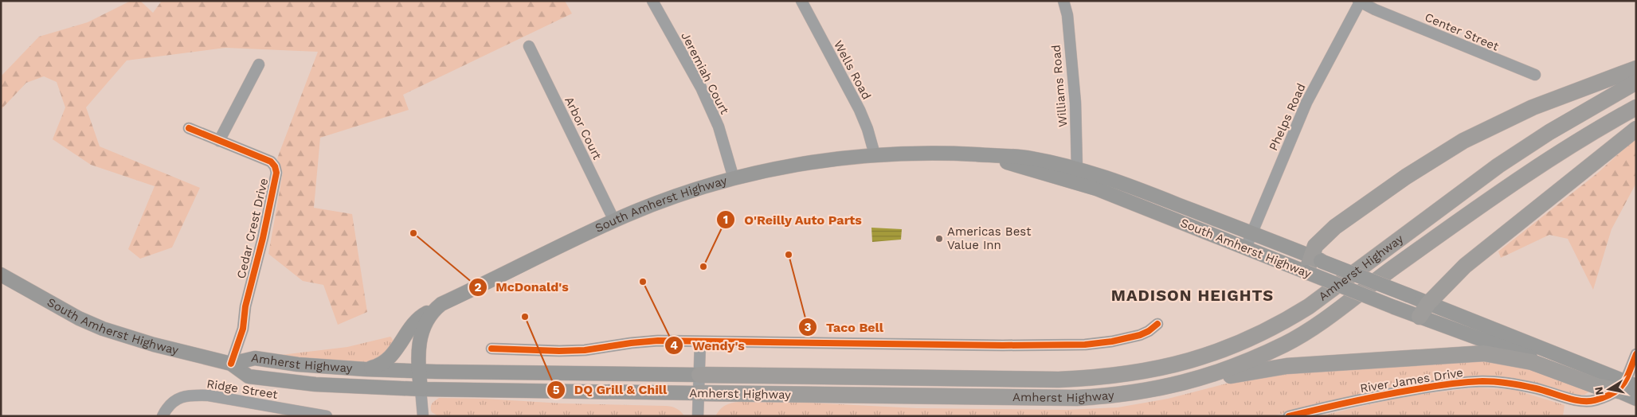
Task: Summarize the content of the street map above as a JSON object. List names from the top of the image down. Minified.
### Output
{"streets":{"highway":["Amherst Highway"],"main road":["South Amherst Highway"],"street":["Center Street","Wells Road","Jeremiah Court","Williams Road","Phelps Road","Arbor Court","Cedar Crest Drive","River James Drive","Ridge Street"]},"crossings":[["Center Street","Phelps Road"],["Wells Road","South Amherst Highway"],["Jeremiah Court","South Amherst Highway"],["Williams Road","South Amherst Highway"],["Phelps Road","South Amherst Highway"],["Arbor Court","South Amherst Highway"],["South Amherst Highway","Cedar Crest Drive"],["South Amherst Highway","Amherst Highway"],["South Amherst Highway","River James Drive"],["Cedar Crest Drive","Amherst Highway"]],"districts":["MADISON HEIGHTS"],"places":["McDonald's","Americas Best Value Inn","Taco Bell","O'Reilly Auto Parts","Wendy's","DQ Grill & Chill"],"north":"left"}
